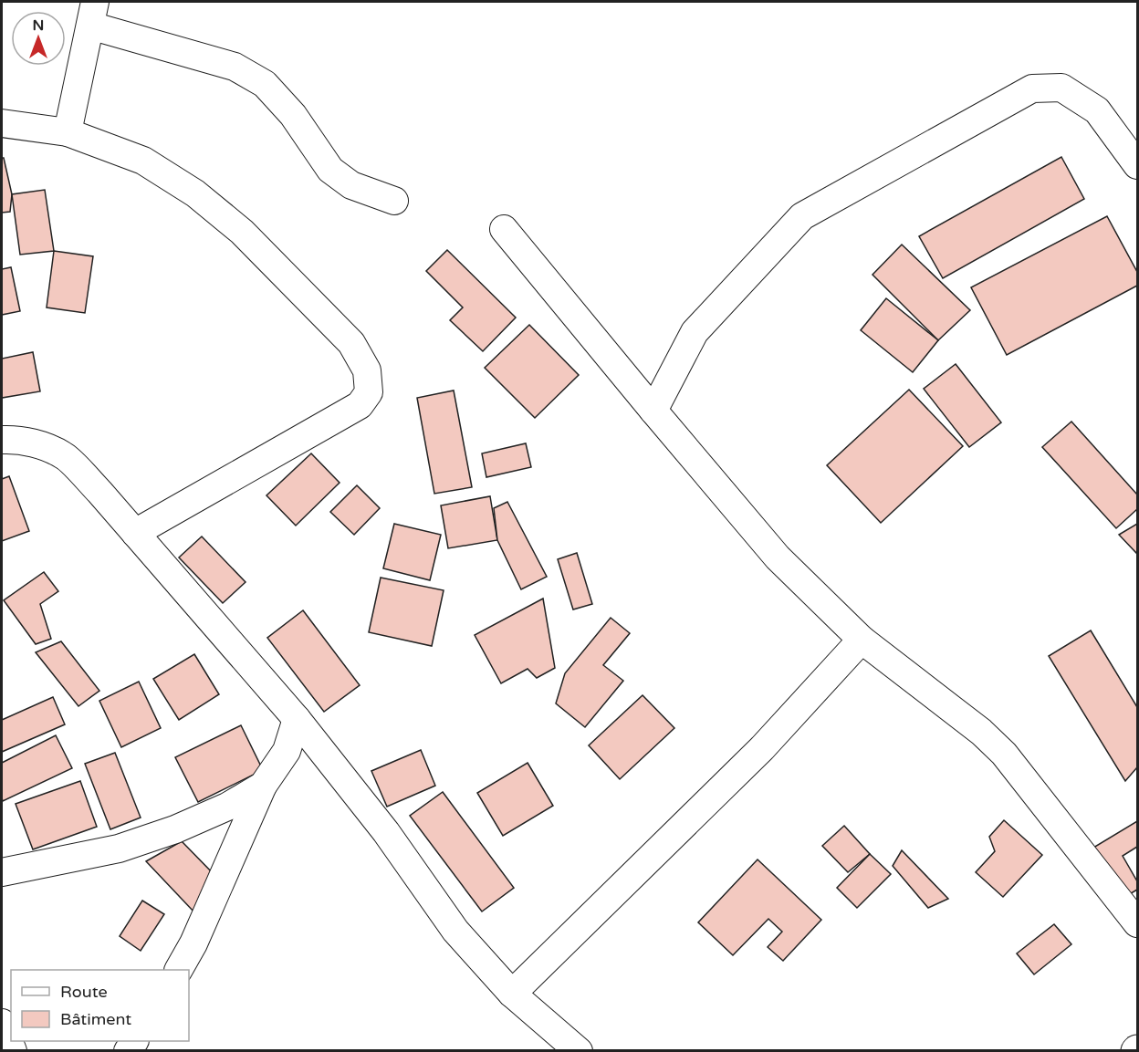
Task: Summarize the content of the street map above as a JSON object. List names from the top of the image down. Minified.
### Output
{"legend":["Route","Bâtiment"],"north":"top"}
